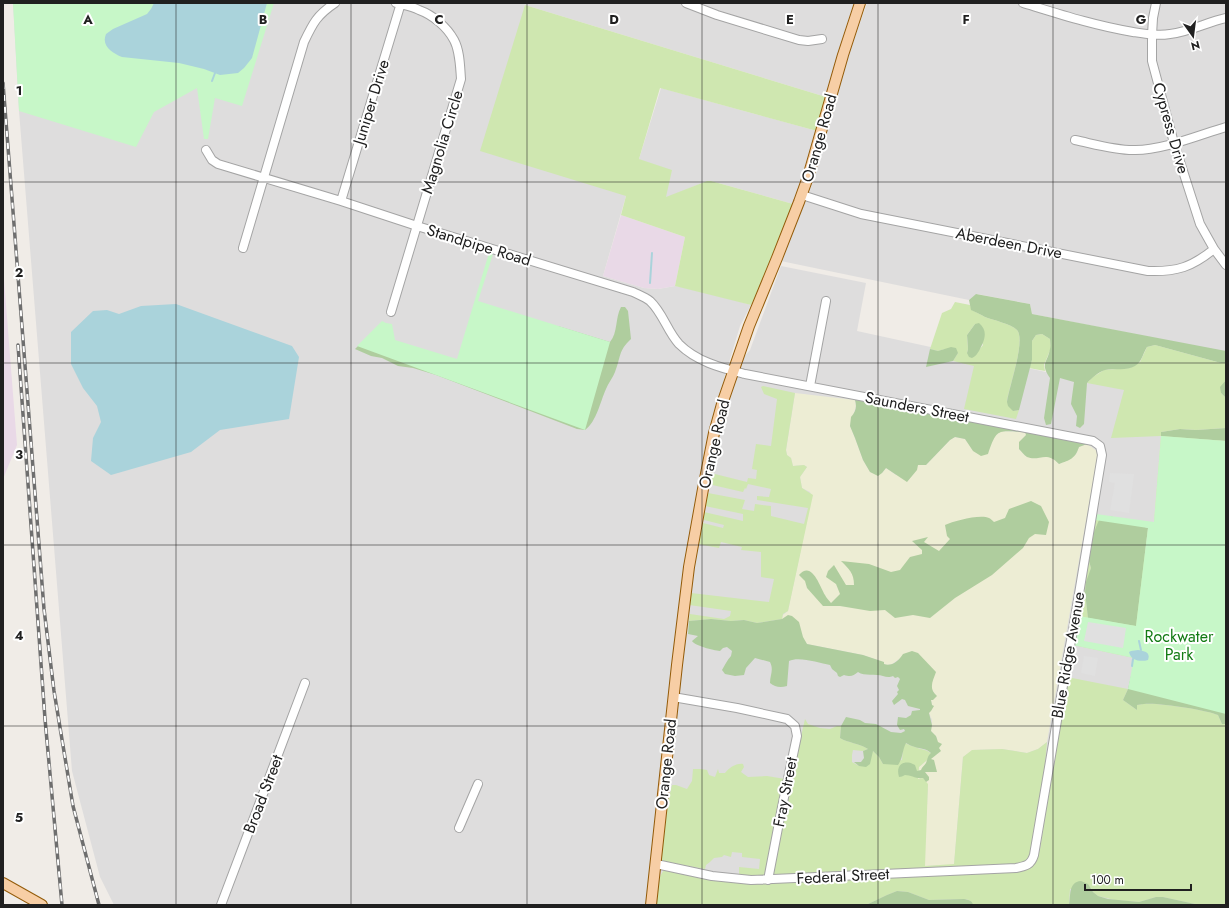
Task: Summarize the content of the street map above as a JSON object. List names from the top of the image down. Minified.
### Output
{"streets":{"main road":["Orange Road"],"street":["Juniper Drive","Cypress Drive","Magnolia Circle","Aberdeen Drive","Standpipe Road","Saunders Street","Blue Ridge Avenue","Fray Street","Broad Street","Federal Street"]},"crossings":[["Juniper Drive","Magnolia Circle"],["Juniper Drive","Standpipe Road"],["Cypress Drive","Aberdeen Drive"],["Orange Road","Aberdeen Drive"],["Orange Road","Standpipe Road"],["Orange Road","Saunders Street"],["Orange Road","Fray Street"],["Orange Road","Federal Street"],["Magnolia Circle","Standpipe Road"],["Standpipe Road","Saunders Street"],["Saunders Street","Blue Ridge Avenue"],["Blue Ridge Avenue","Federal Street"],["Fray Street","Federal Street"]],"parks":["Rockwater Park"],"scale_bar":"100 m","north":"bottom","grid":{"columns":["A","B","C","D","E","F","G"],"rows":["1","2","3","4","5"]}}
